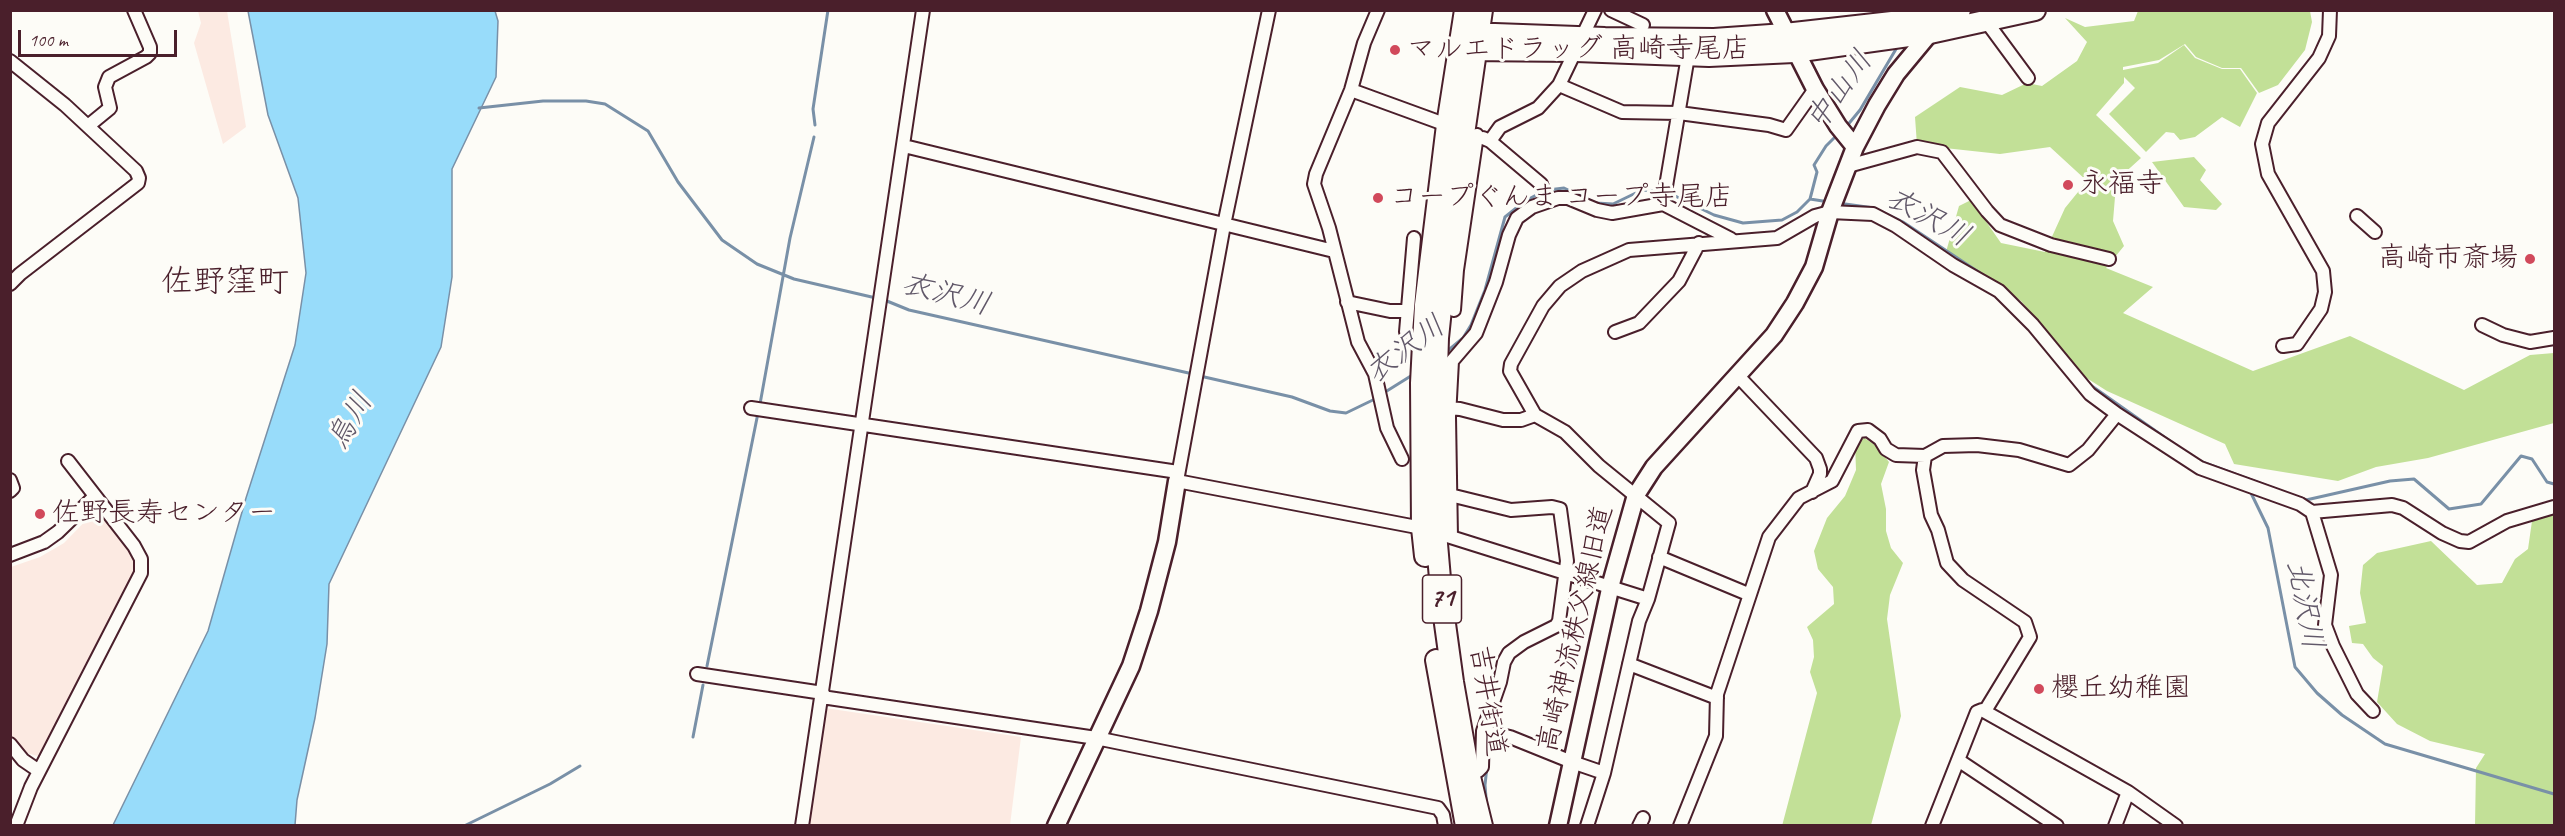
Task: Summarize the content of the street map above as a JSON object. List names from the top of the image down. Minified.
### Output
{"streets":{"main road":["71","吉井街道"],"street":["高崎神流秩父線旧道"]},"crossings":[["71","吉井街道"]],"districts":["佐野窪町"],"water":["中山川","衣沢川","烏川","北沢川"],"places":["マルエドラッグ 高崎寺尾店","永福寺","コープぐんま コープ寺尾店","高崎市斎場","佐野長寿センター","櫻丘幼稚園"],"scale_bar":"100 m"}
